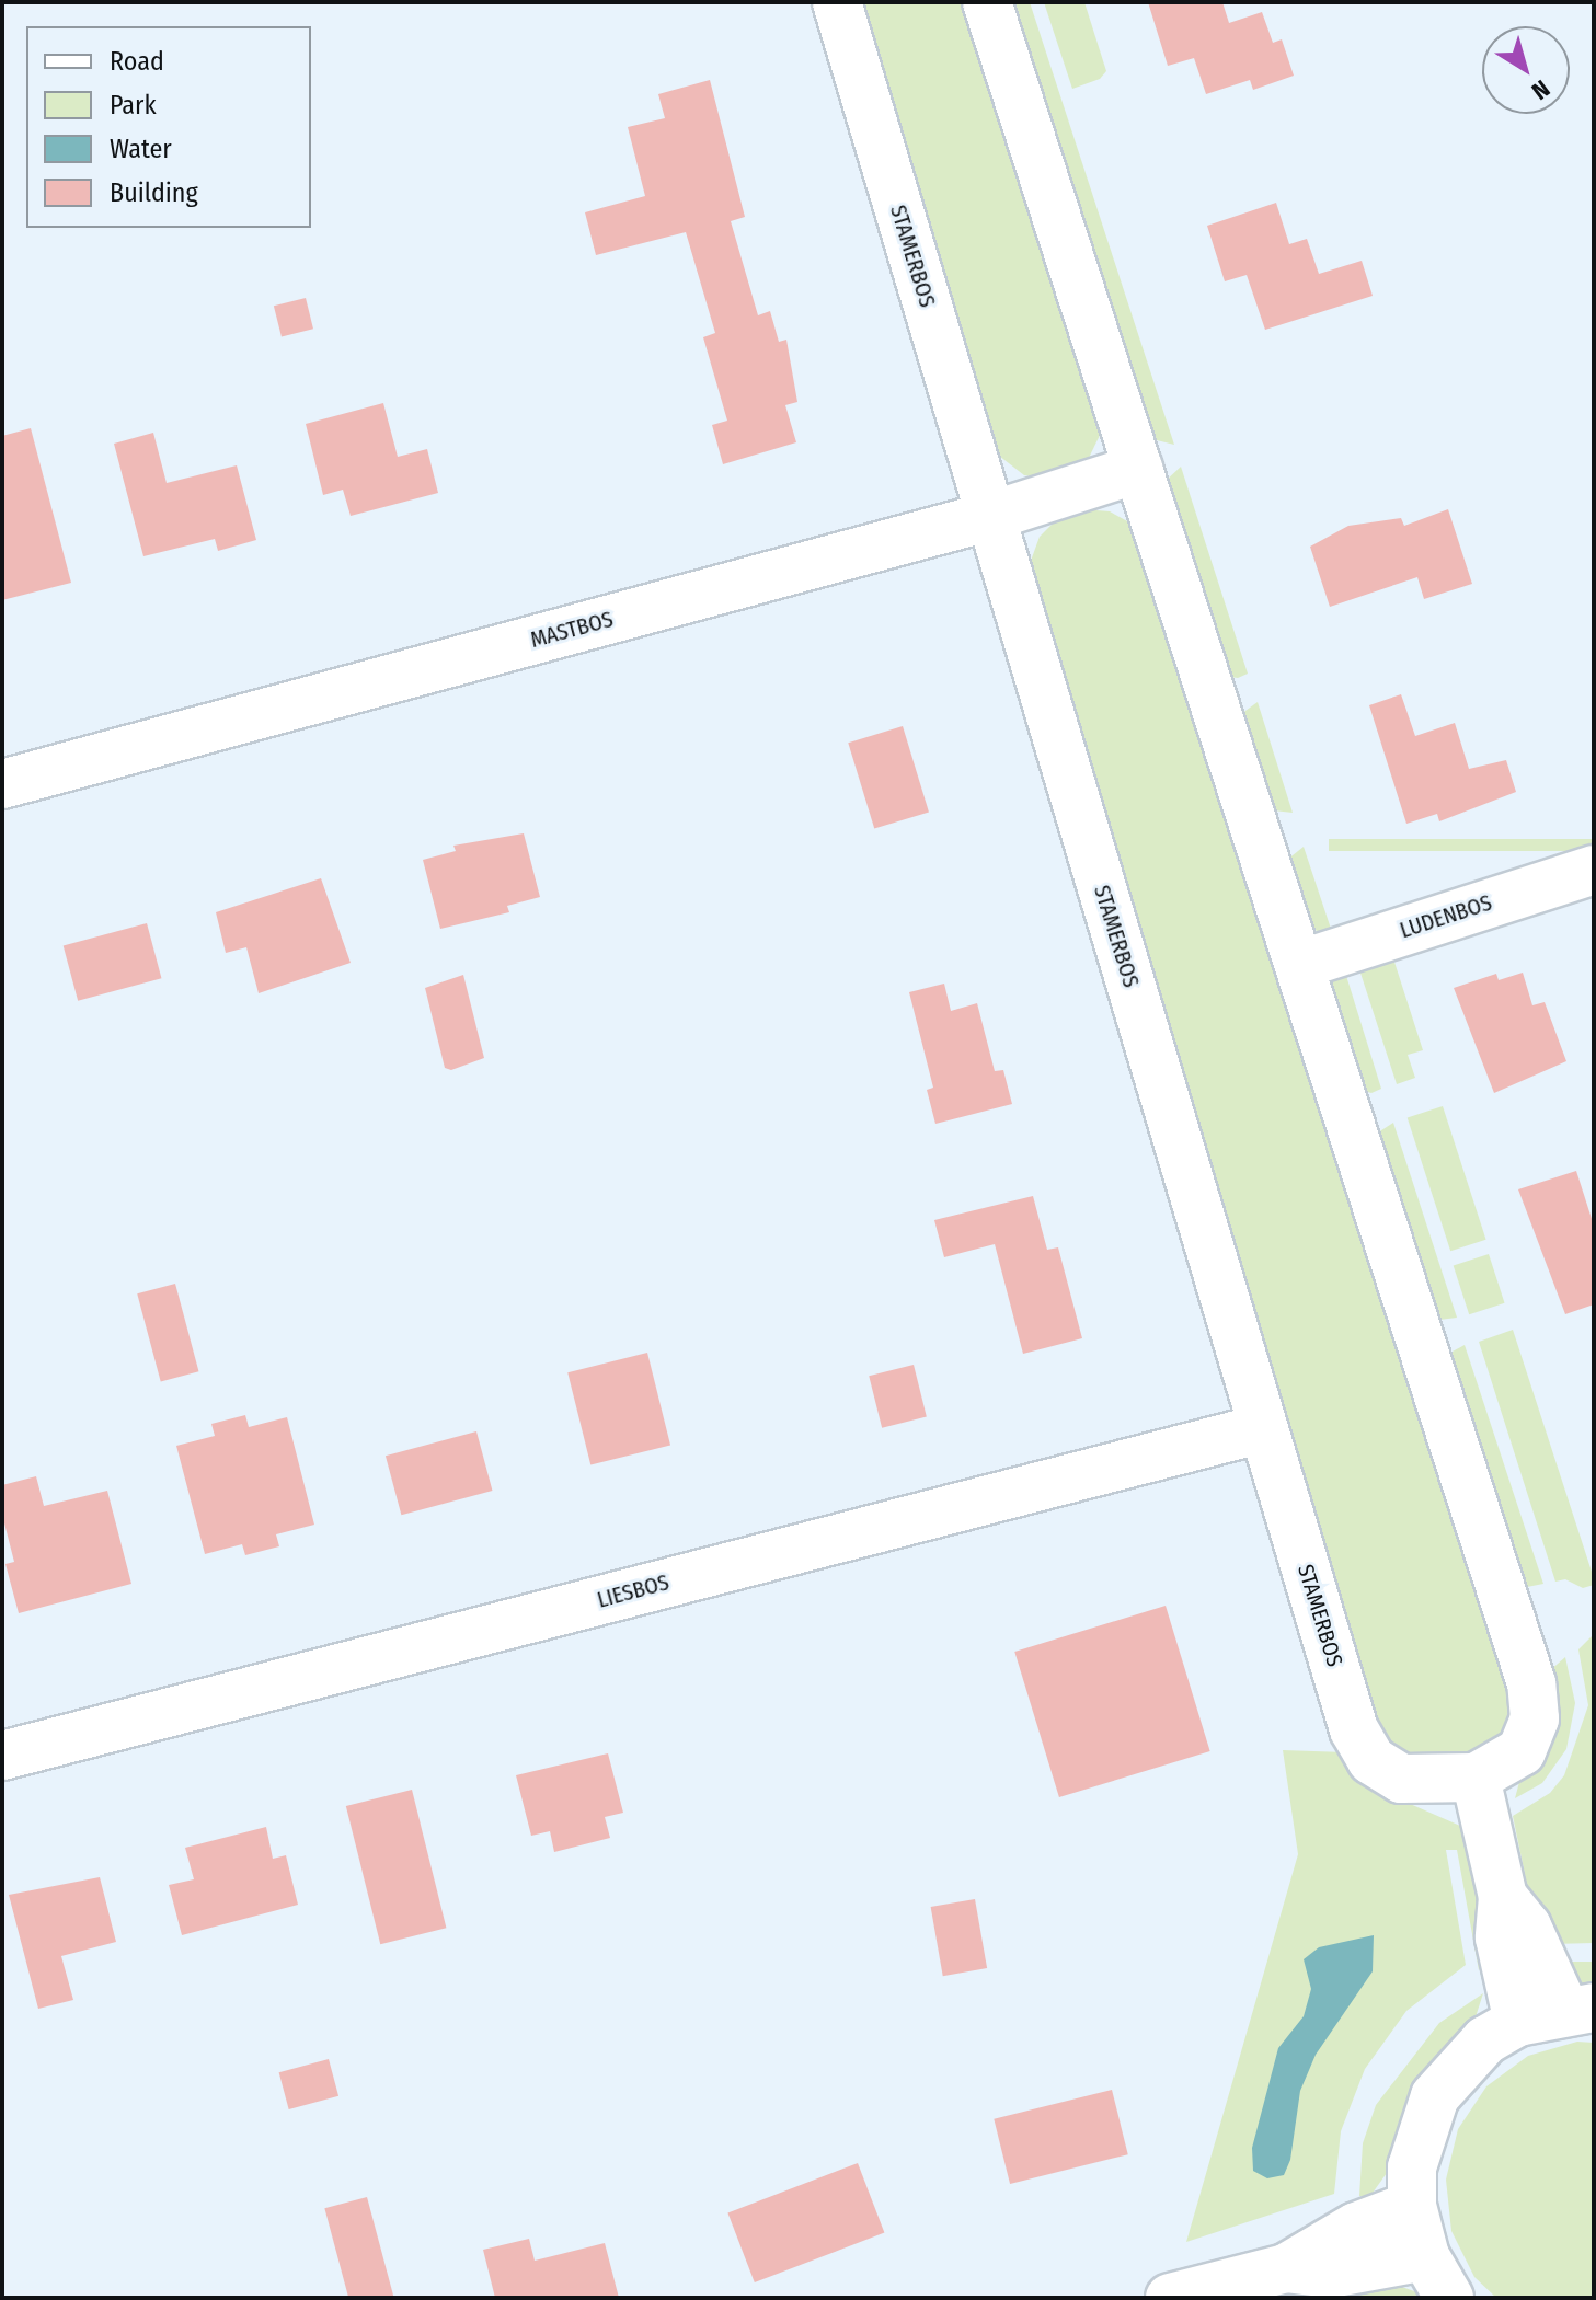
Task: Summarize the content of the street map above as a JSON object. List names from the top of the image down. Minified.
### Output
{"streets":{"street":["STAMERBOS","MASTBOS","LUDENBOS","LIESBOS"]},"crossings":[["STAMERBOS","MASTBOS"],["STAMERBOS","LUDENBOS"],["STAMERBOS","LIESBOS"]],"legend":["Road","Park","Water","Building"],"north":"bottom right"}
